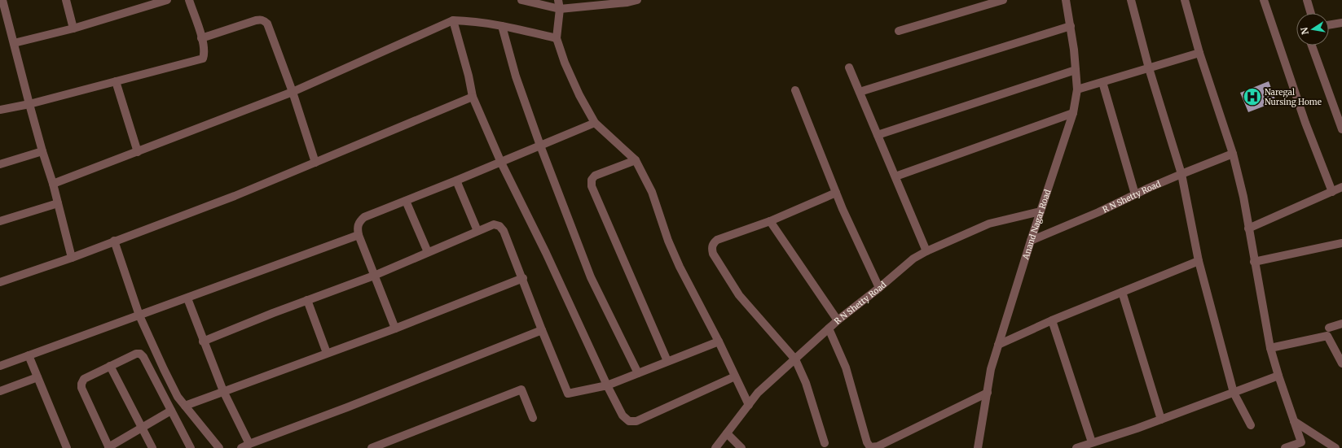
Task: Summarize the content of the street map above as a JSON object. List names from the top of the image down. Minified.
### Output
{"streets":{"street":["R N Shetty Road","Anand Nagar Road"]},"crossings":[["R N Shetty Road","Anand Nagar Road"]],"places":{"hospital":["Naregal Nursing Home"]},"north":"left"}
